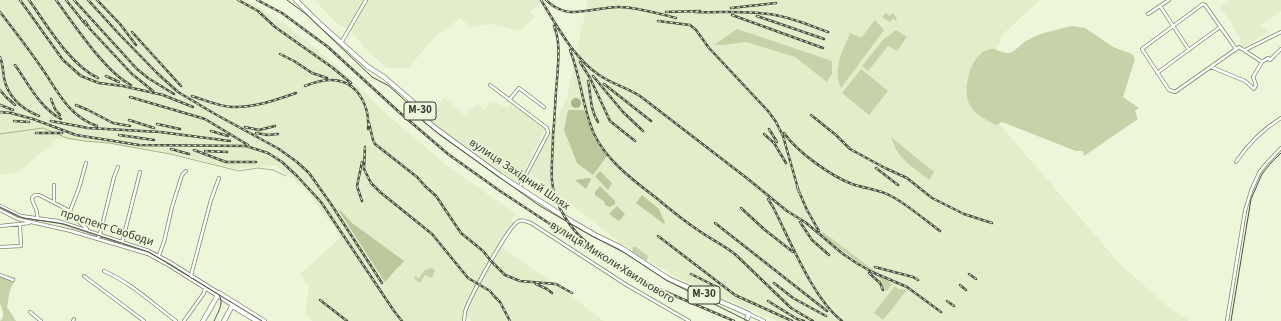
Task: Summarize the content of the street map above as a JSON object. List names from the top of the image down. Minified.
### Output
{"streets":{"highway":["М-30","вулиця Західний Шлях","проспект Свободи"],"street":["вулиця Миколи Хвильового"]}}
